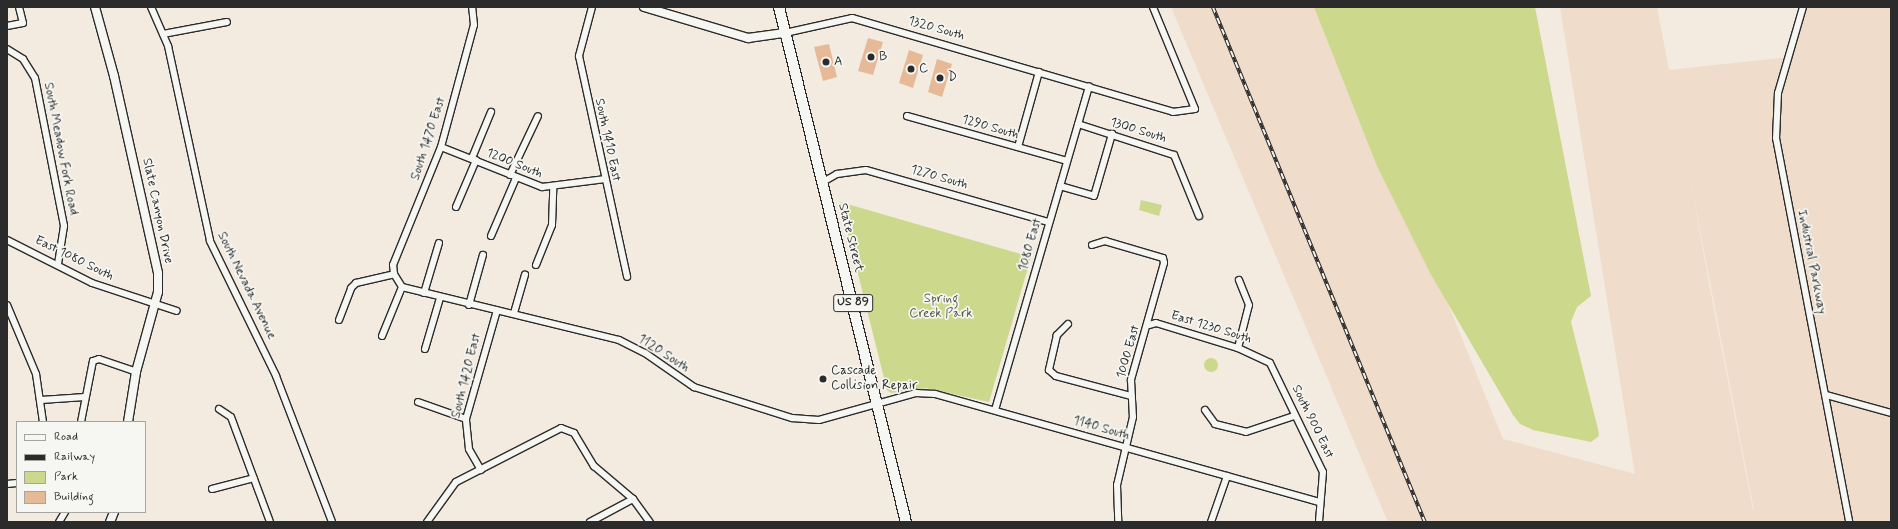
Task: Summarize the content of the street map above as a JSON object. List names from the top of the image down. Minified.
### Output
{"streets":{"main road":["State Street","US 89"],"street":["1320 South","1290 South","1300 South","South 1470 East","South 1410 East","South Meadow Fork Road","1200 South","1270 South","Slate Canyon Drive","1080 East","East 1080 South","Industrial Parkway","South Nevada Avenue","East 1230 South","1000 East","1120 South","South 1420 East","South 900 East","1140 South"]},"crossings":[["1320 South","State Street"],["1320 South","1080 East"],["1290 South","1080 East"],["1300 South","1080 East"],["South 1470 East","1200 South"],["South 1410 East","1200 South"],["South Meadow Fork Road","East 1080 South"],["1270 South","State Street"],["1270 South","1080 East"],["Slate Canyon Drive","East 1080 South"],["State Street","1120 South"],["State Street","1140 South"],["1080 East","1140 South"],["East 1230 South","1000 East"],["East 1230 South","South 900 East"],["1000 East","1140 South"],["1120 South","South 1420 East"],["1120 South","1140 South"],["South 900 East","1140 South"]],"parks":["Spring Creek Park"],"places":["B","A","C","D","Cascade Collision Repair"],"legend":["Road","Railway","Park","Building"]}
